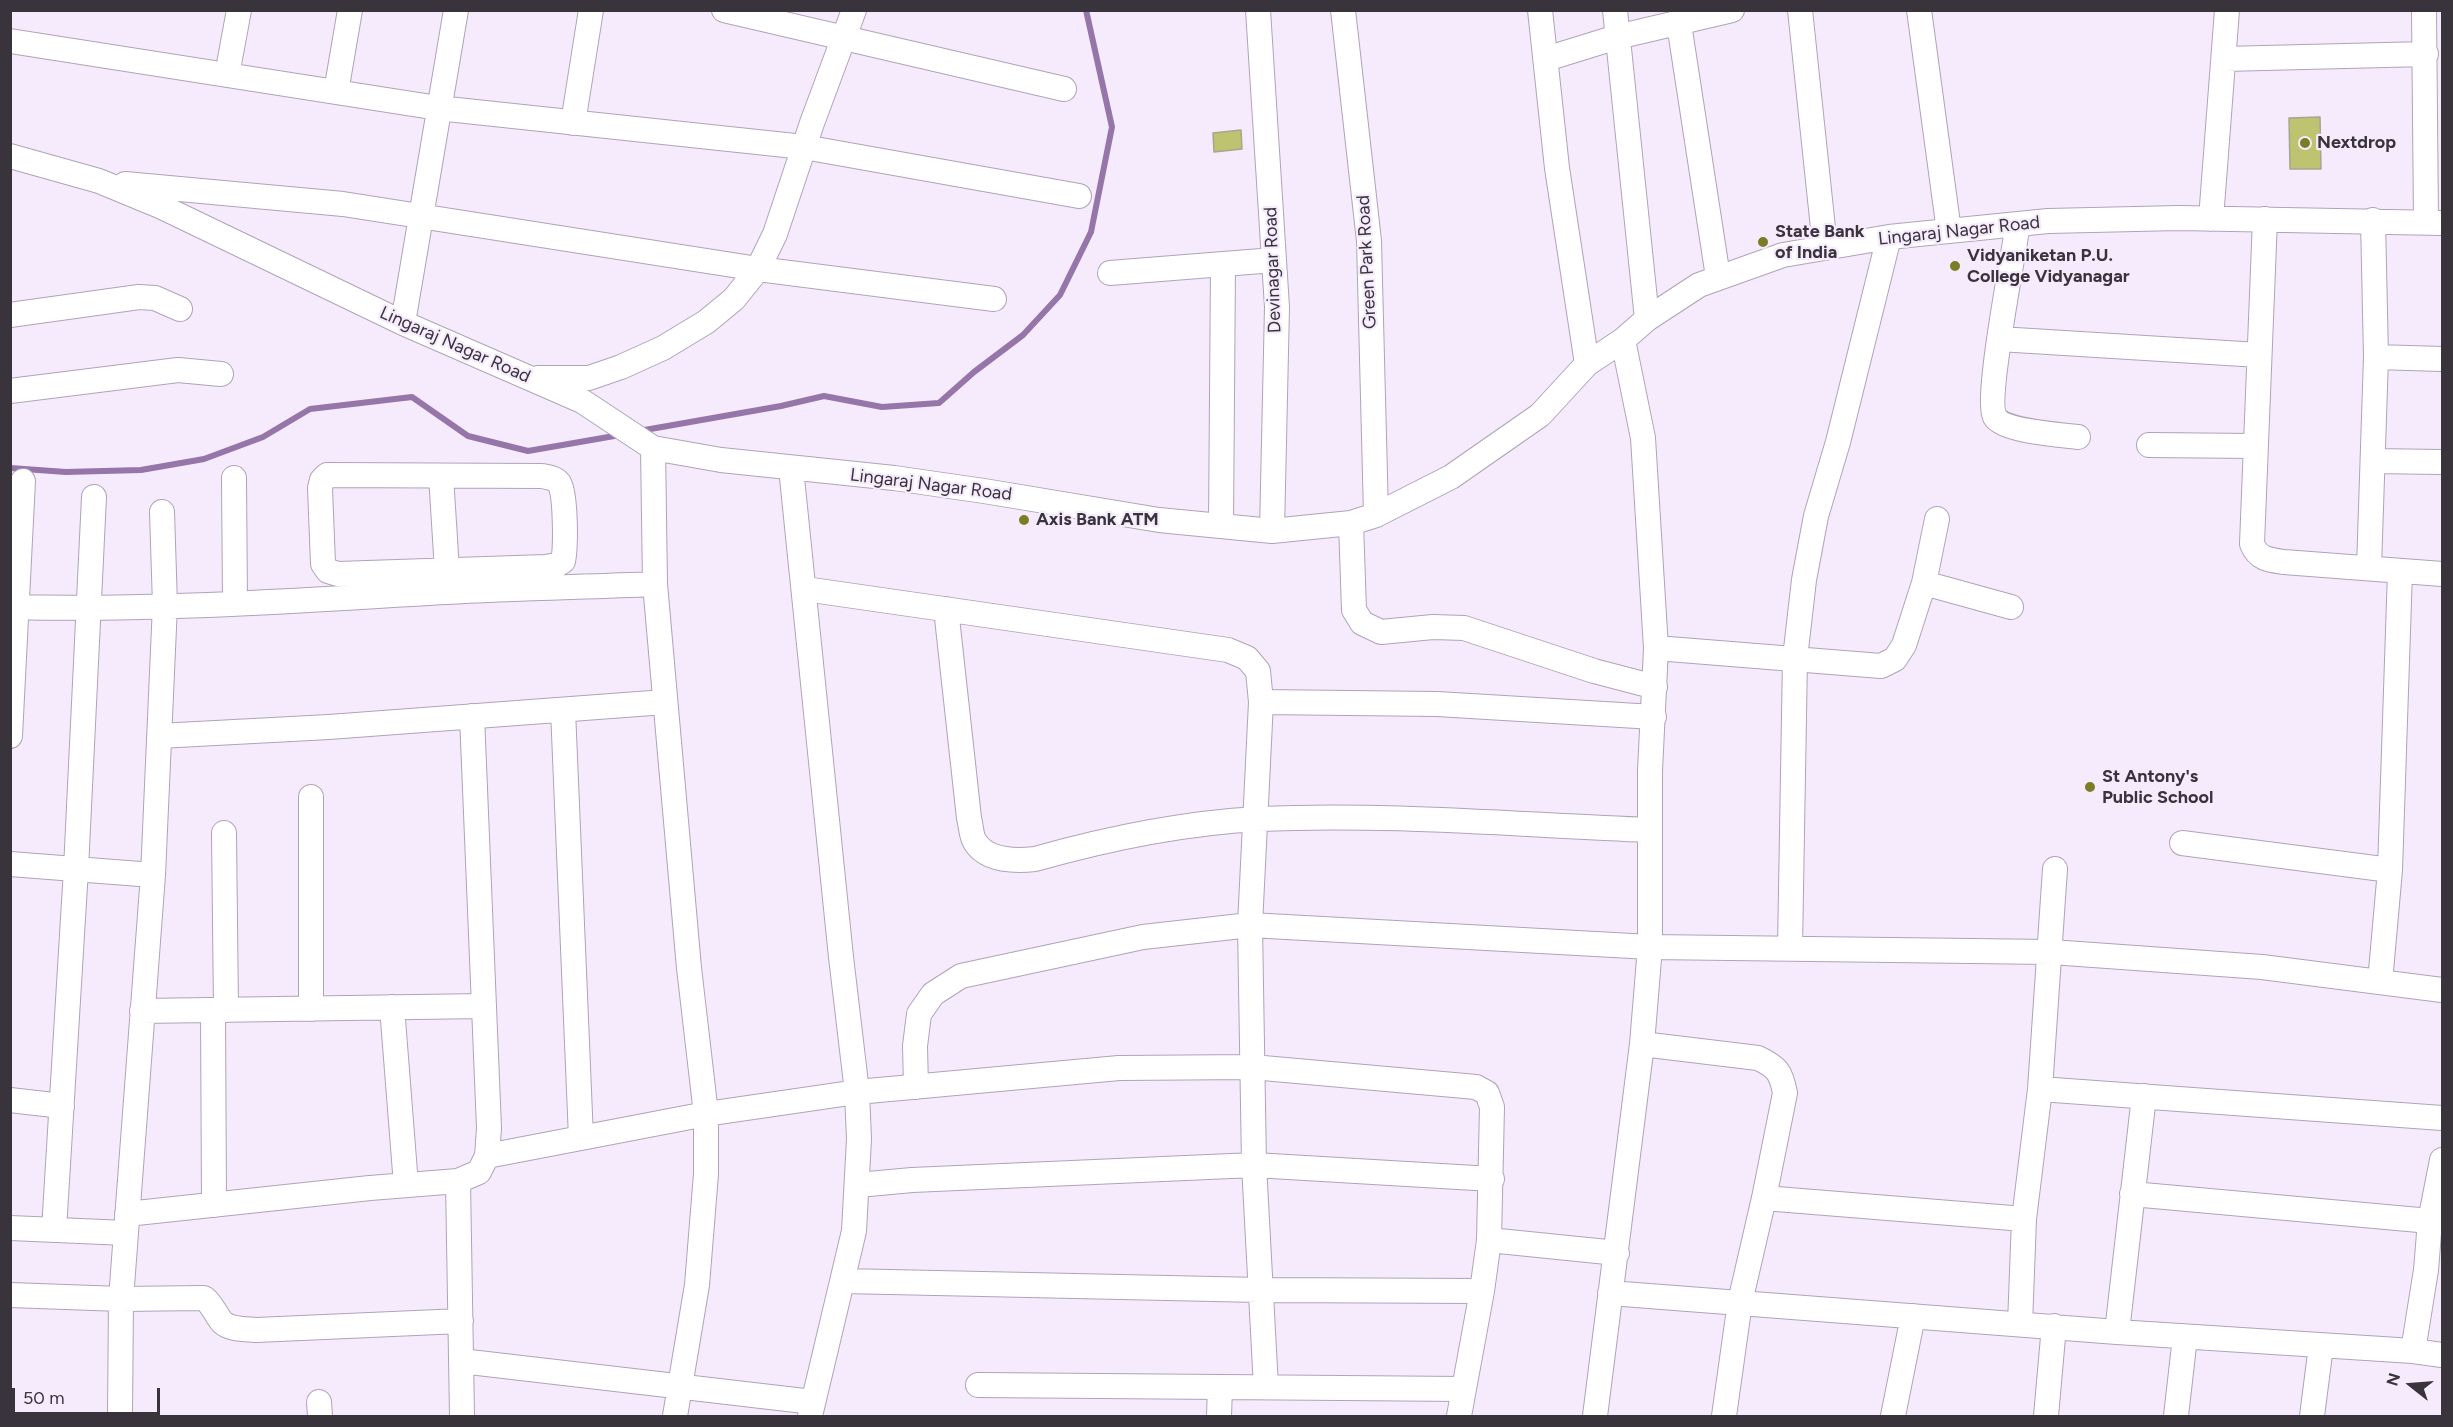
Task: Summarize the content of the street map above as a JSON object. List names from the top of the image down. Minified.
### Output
{"streets":{"street":["Lingaraj Nagar Road","Green Park Road","Devinagar Road"]},"crossings":[["Lingaraj Nagar Road","Green Park Road"],["Lingaraj Nagar Road","Devinagar Road"]],"places":["Nextdrop","State Bank of India","Vidyaniketan P.U. College Vidyanagar","Axis Bank ATM","St Antony's Public School"],"scale_bar":"50 m","north":"left"}
